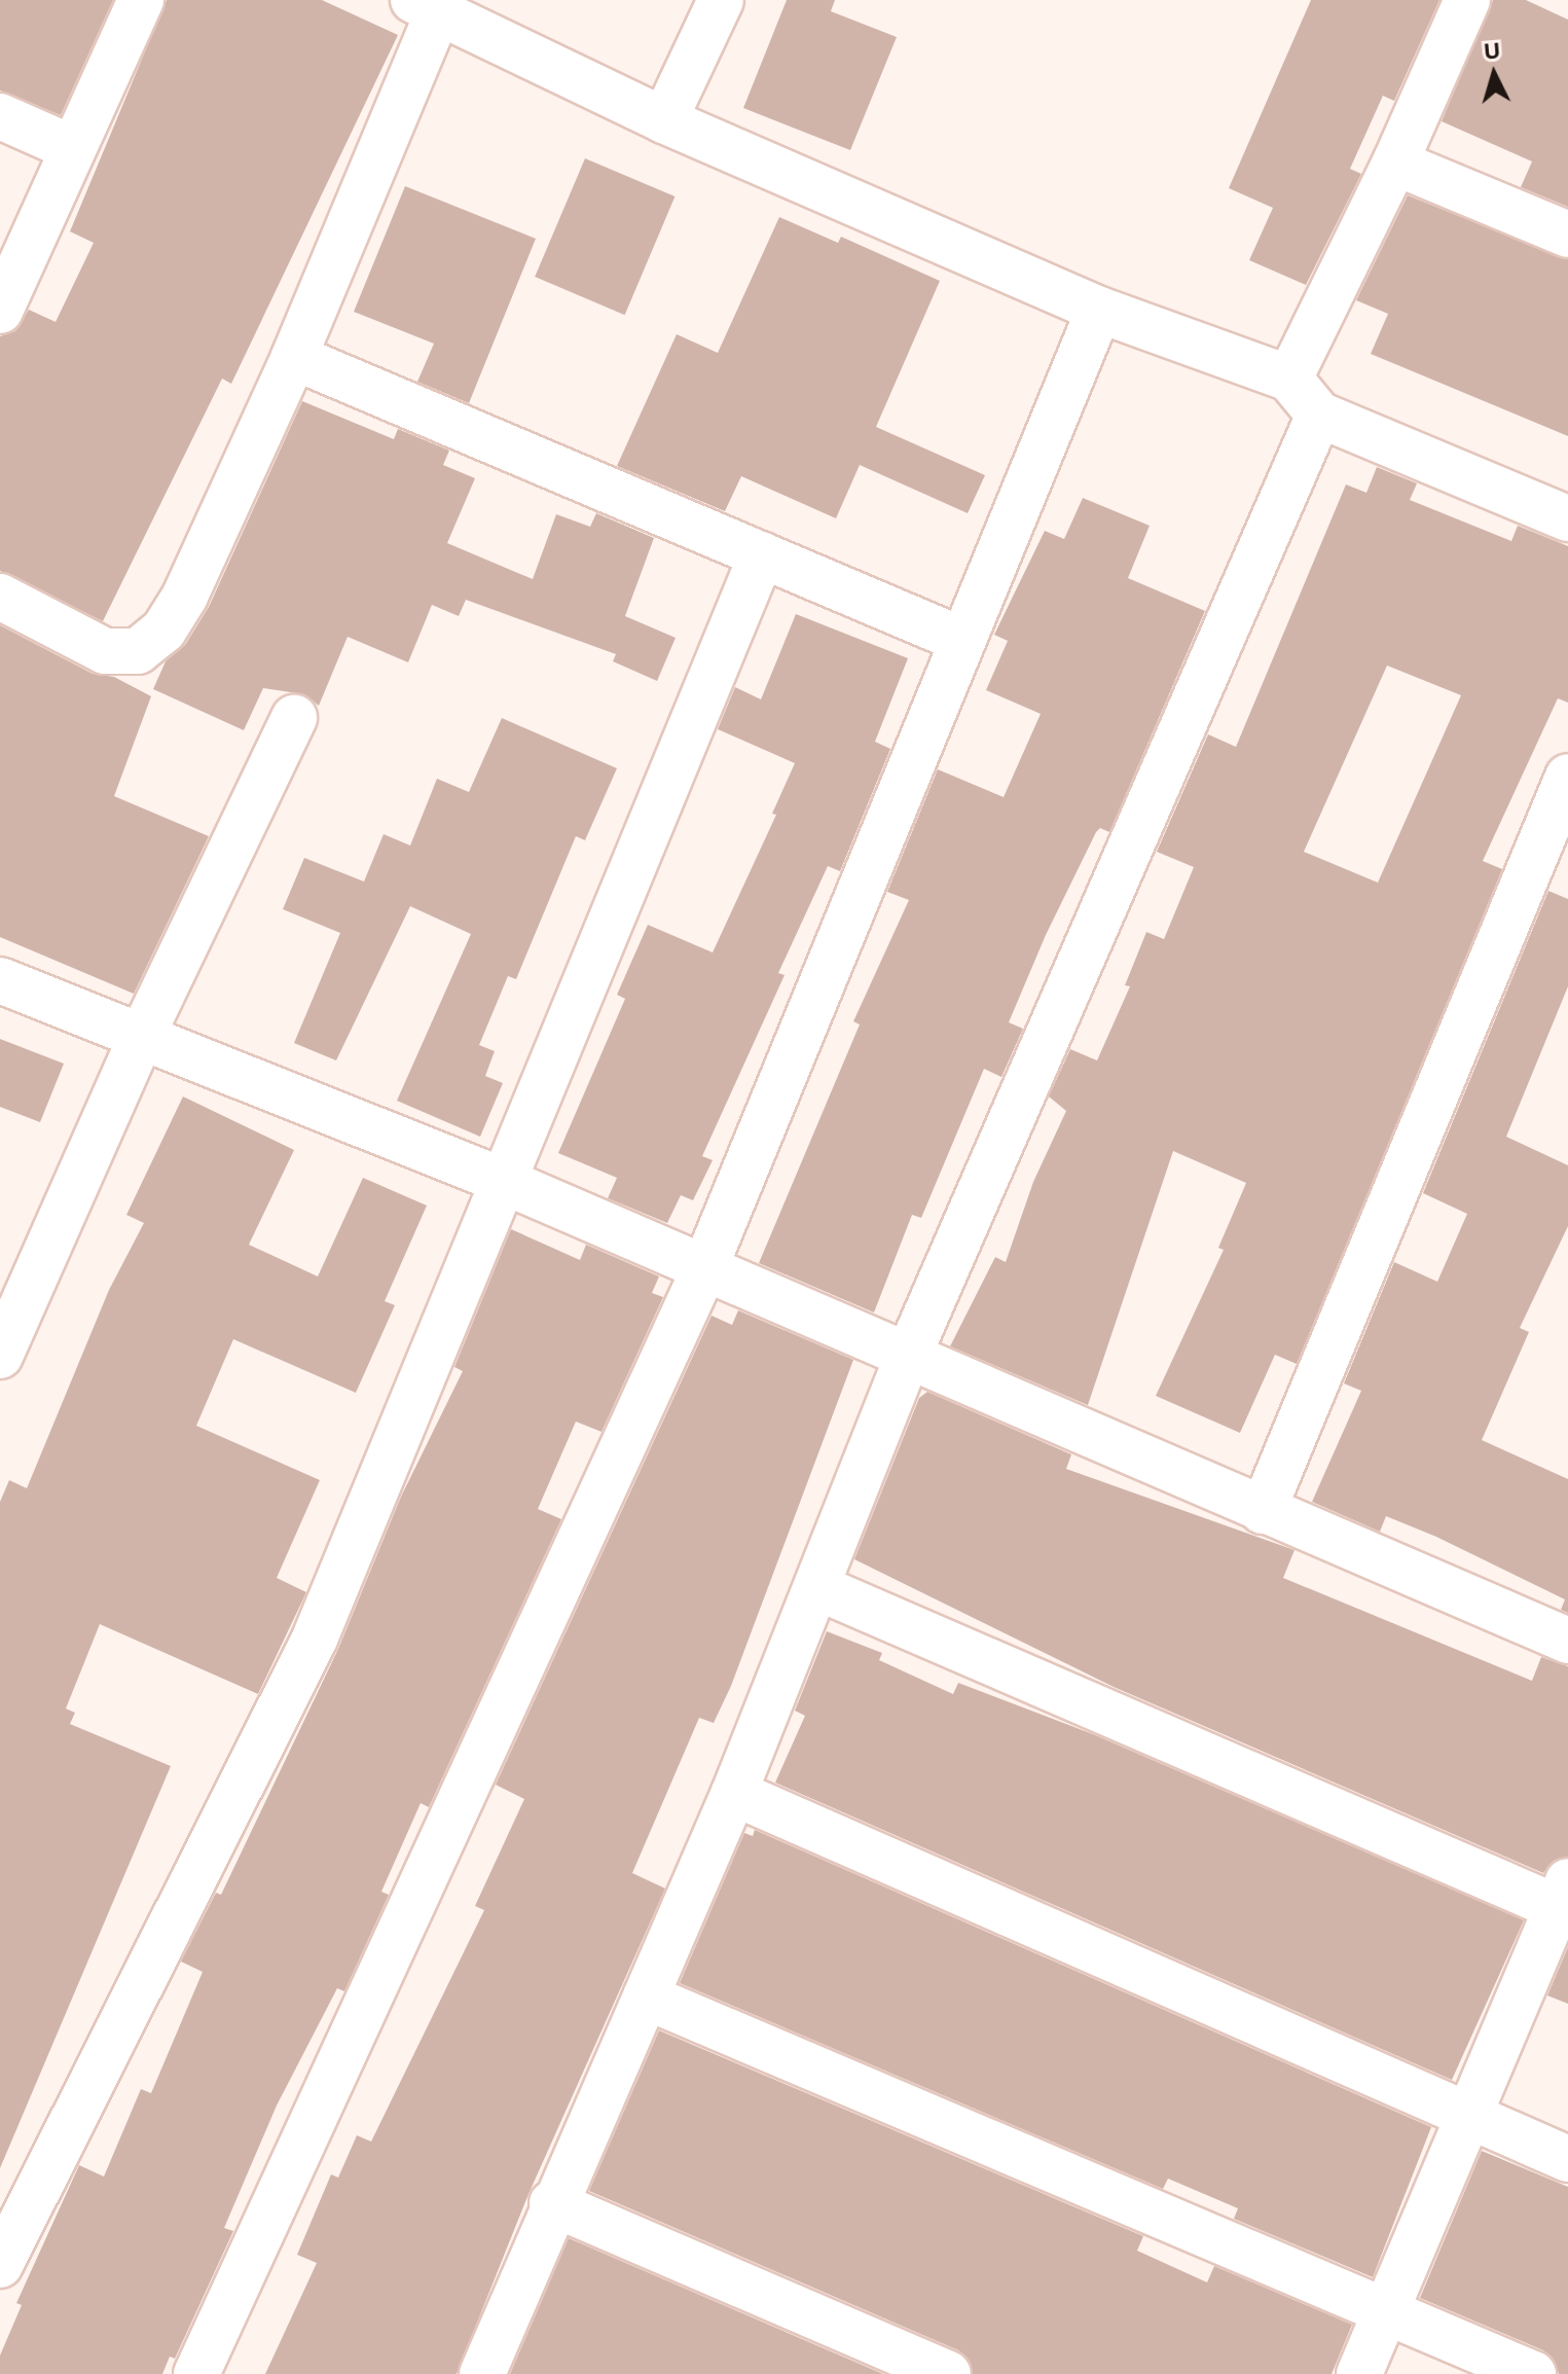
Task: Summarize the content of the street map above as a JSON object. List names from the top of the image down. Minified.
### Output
{"north":"top"}
